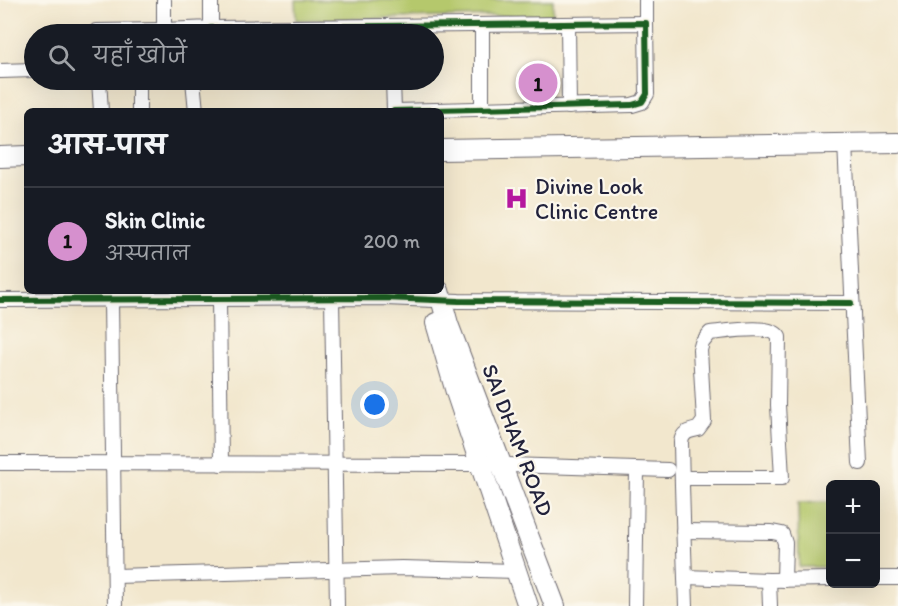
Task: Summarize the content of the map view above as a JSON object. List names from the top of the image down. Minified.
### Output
{"streets":{"street":["SAI DHAM ROAD"]},"places":{"hospital":["Divine Look Clinic Centre"]},"page":{"search":"यहाँ खोजें","pins":"1","heading":"आस-पास","list":[{"mark":"1","name":"Skin Clinic","note":"अस्पताल","value":"200 m"}],"map_buttons":["+","−"]}}
